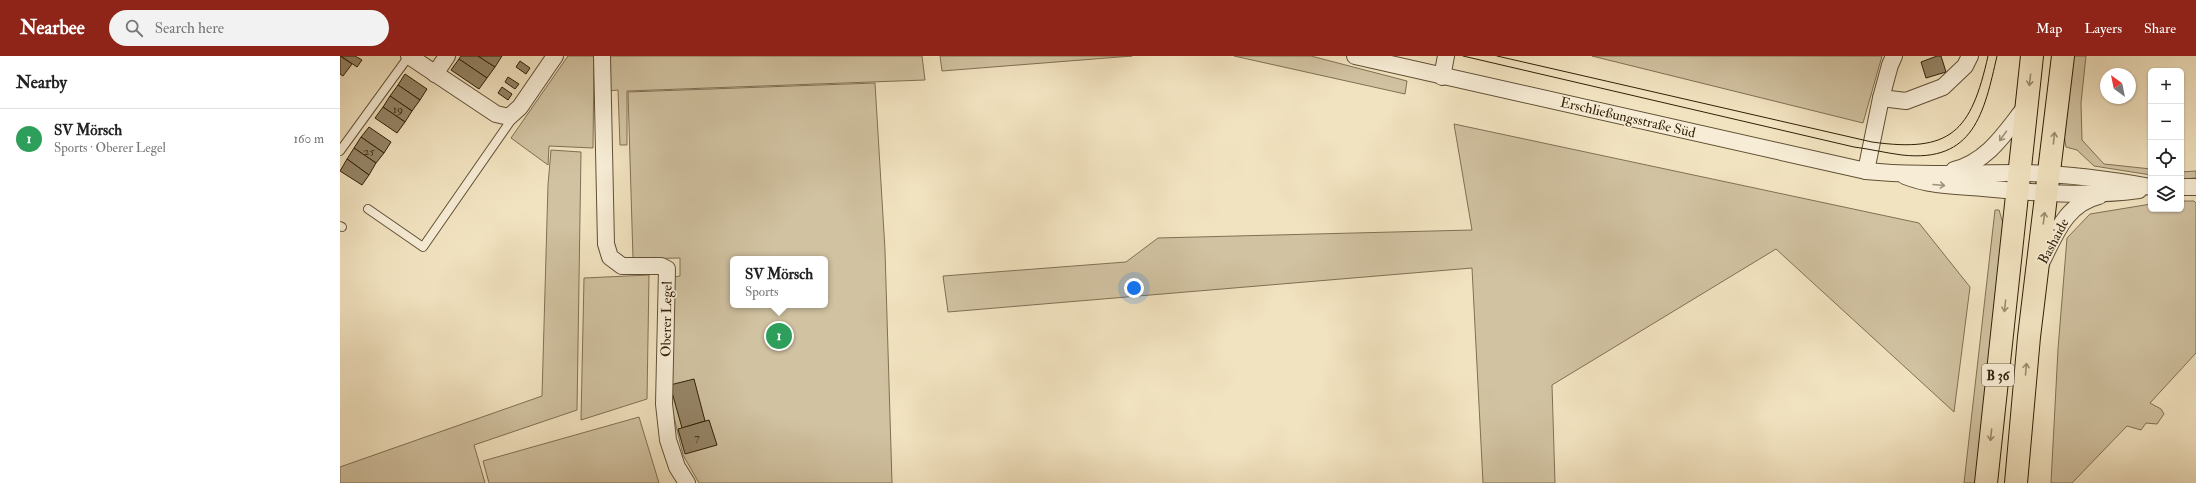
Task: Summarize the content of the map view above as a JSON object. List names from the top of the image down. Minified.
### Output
{"streets":{"main road":["B 36"],"street":["Erschließungsstraße Süd","Bashaide","Oberer Legel"]},"crossings":[["Erschließungsstraße Süd","Bashaide"],["Erschließungsstraße Süd","B 36"],["Bashaide","B 36"]],"house_numbers":["19","25","7"],"north":"top left","page":{"header":"Nearbee","search":"Search here","nav":["Map","Layers","Share"],"heading":"Nearby","map_buttons":["+","−"],"list":[{"mark":"1","name":"SV Mörsch","note":"Sports · Oberer Legel","value":"160 m"}],"popup":["SV Mörsch","Sports"],"pins":"1"}}
